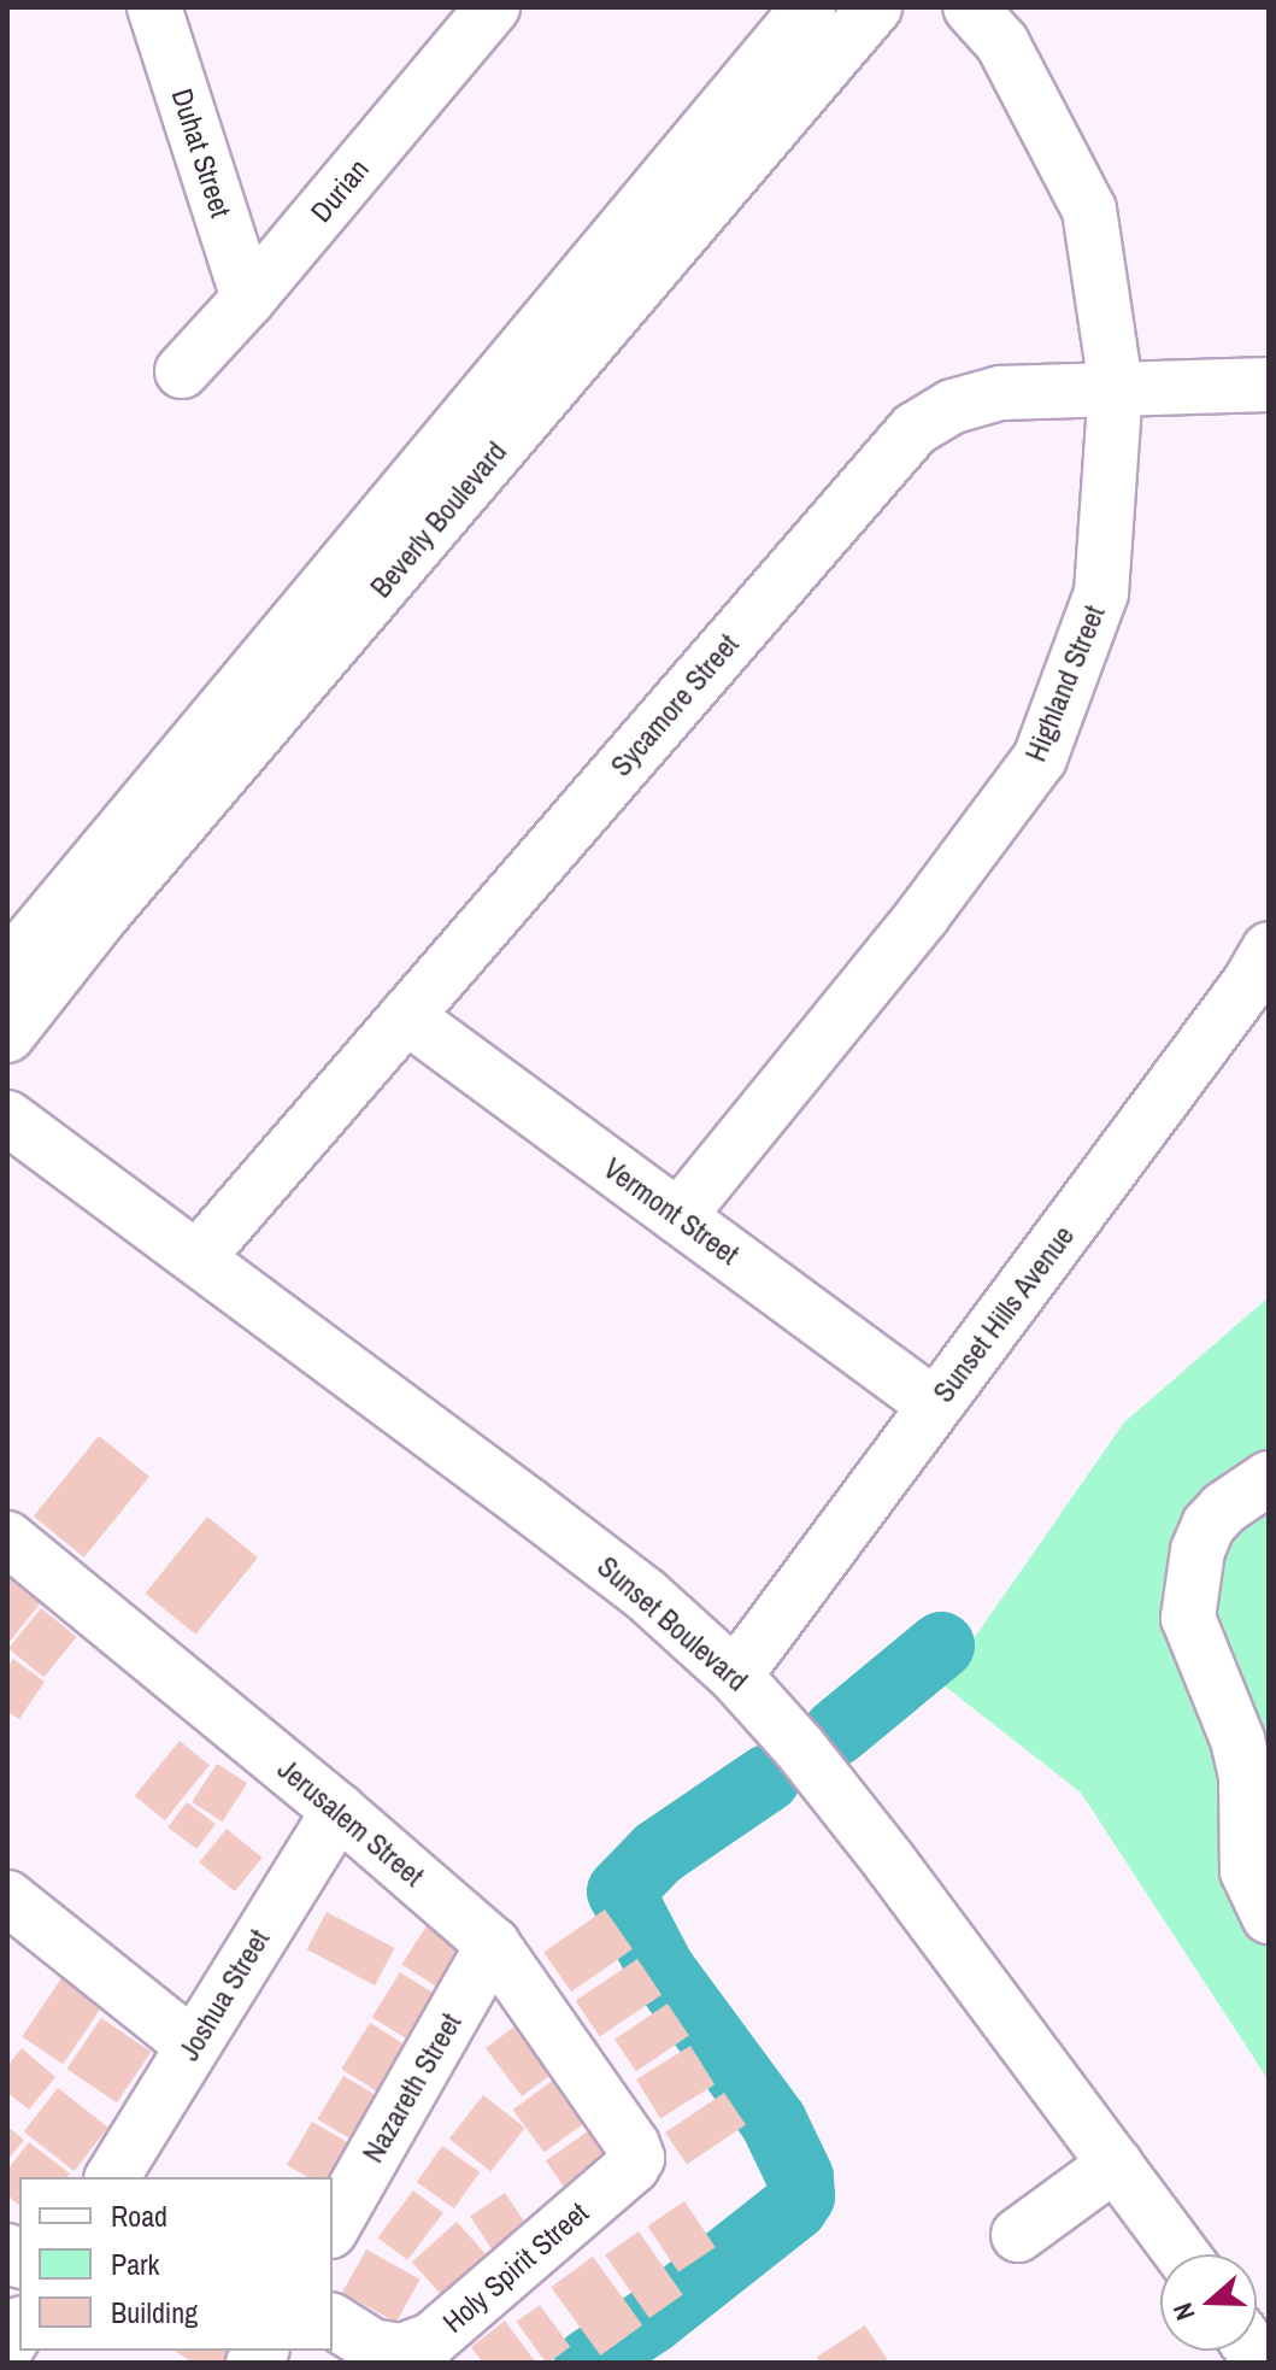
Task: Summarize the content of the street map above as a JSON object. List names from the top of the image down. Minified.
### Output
{"streets":{"street":["Duhat Street","Durian","Beverly Boulevard","Highland Street","Sycamore Street","Vermont Street","Sunset Hills Avenue","Sunset Boulevard","Jerusalem Street","Joshua Street","Nazareth Street","Holy Spirit Street"]},"crossings":[["Duhat Street","Durian"],["Highland Street","Sycamore Street"],["Highland Street","Vermont Street"],["Sycamore Street","Vermont Street"],["Sycamore Street","Sunset Boulevard"],["Vermont Street","Sunset Hills Avenue"],["Sunset Hills Avenue","Sunset Boulevard"],["Jerusalem Street","Joshua Street"],["Jerusalem Street","Nazareth Street"],["Jerusalem Street","Holy Spirit Street"]],"legend":["Road","Park","Building"],"north":"left"}
